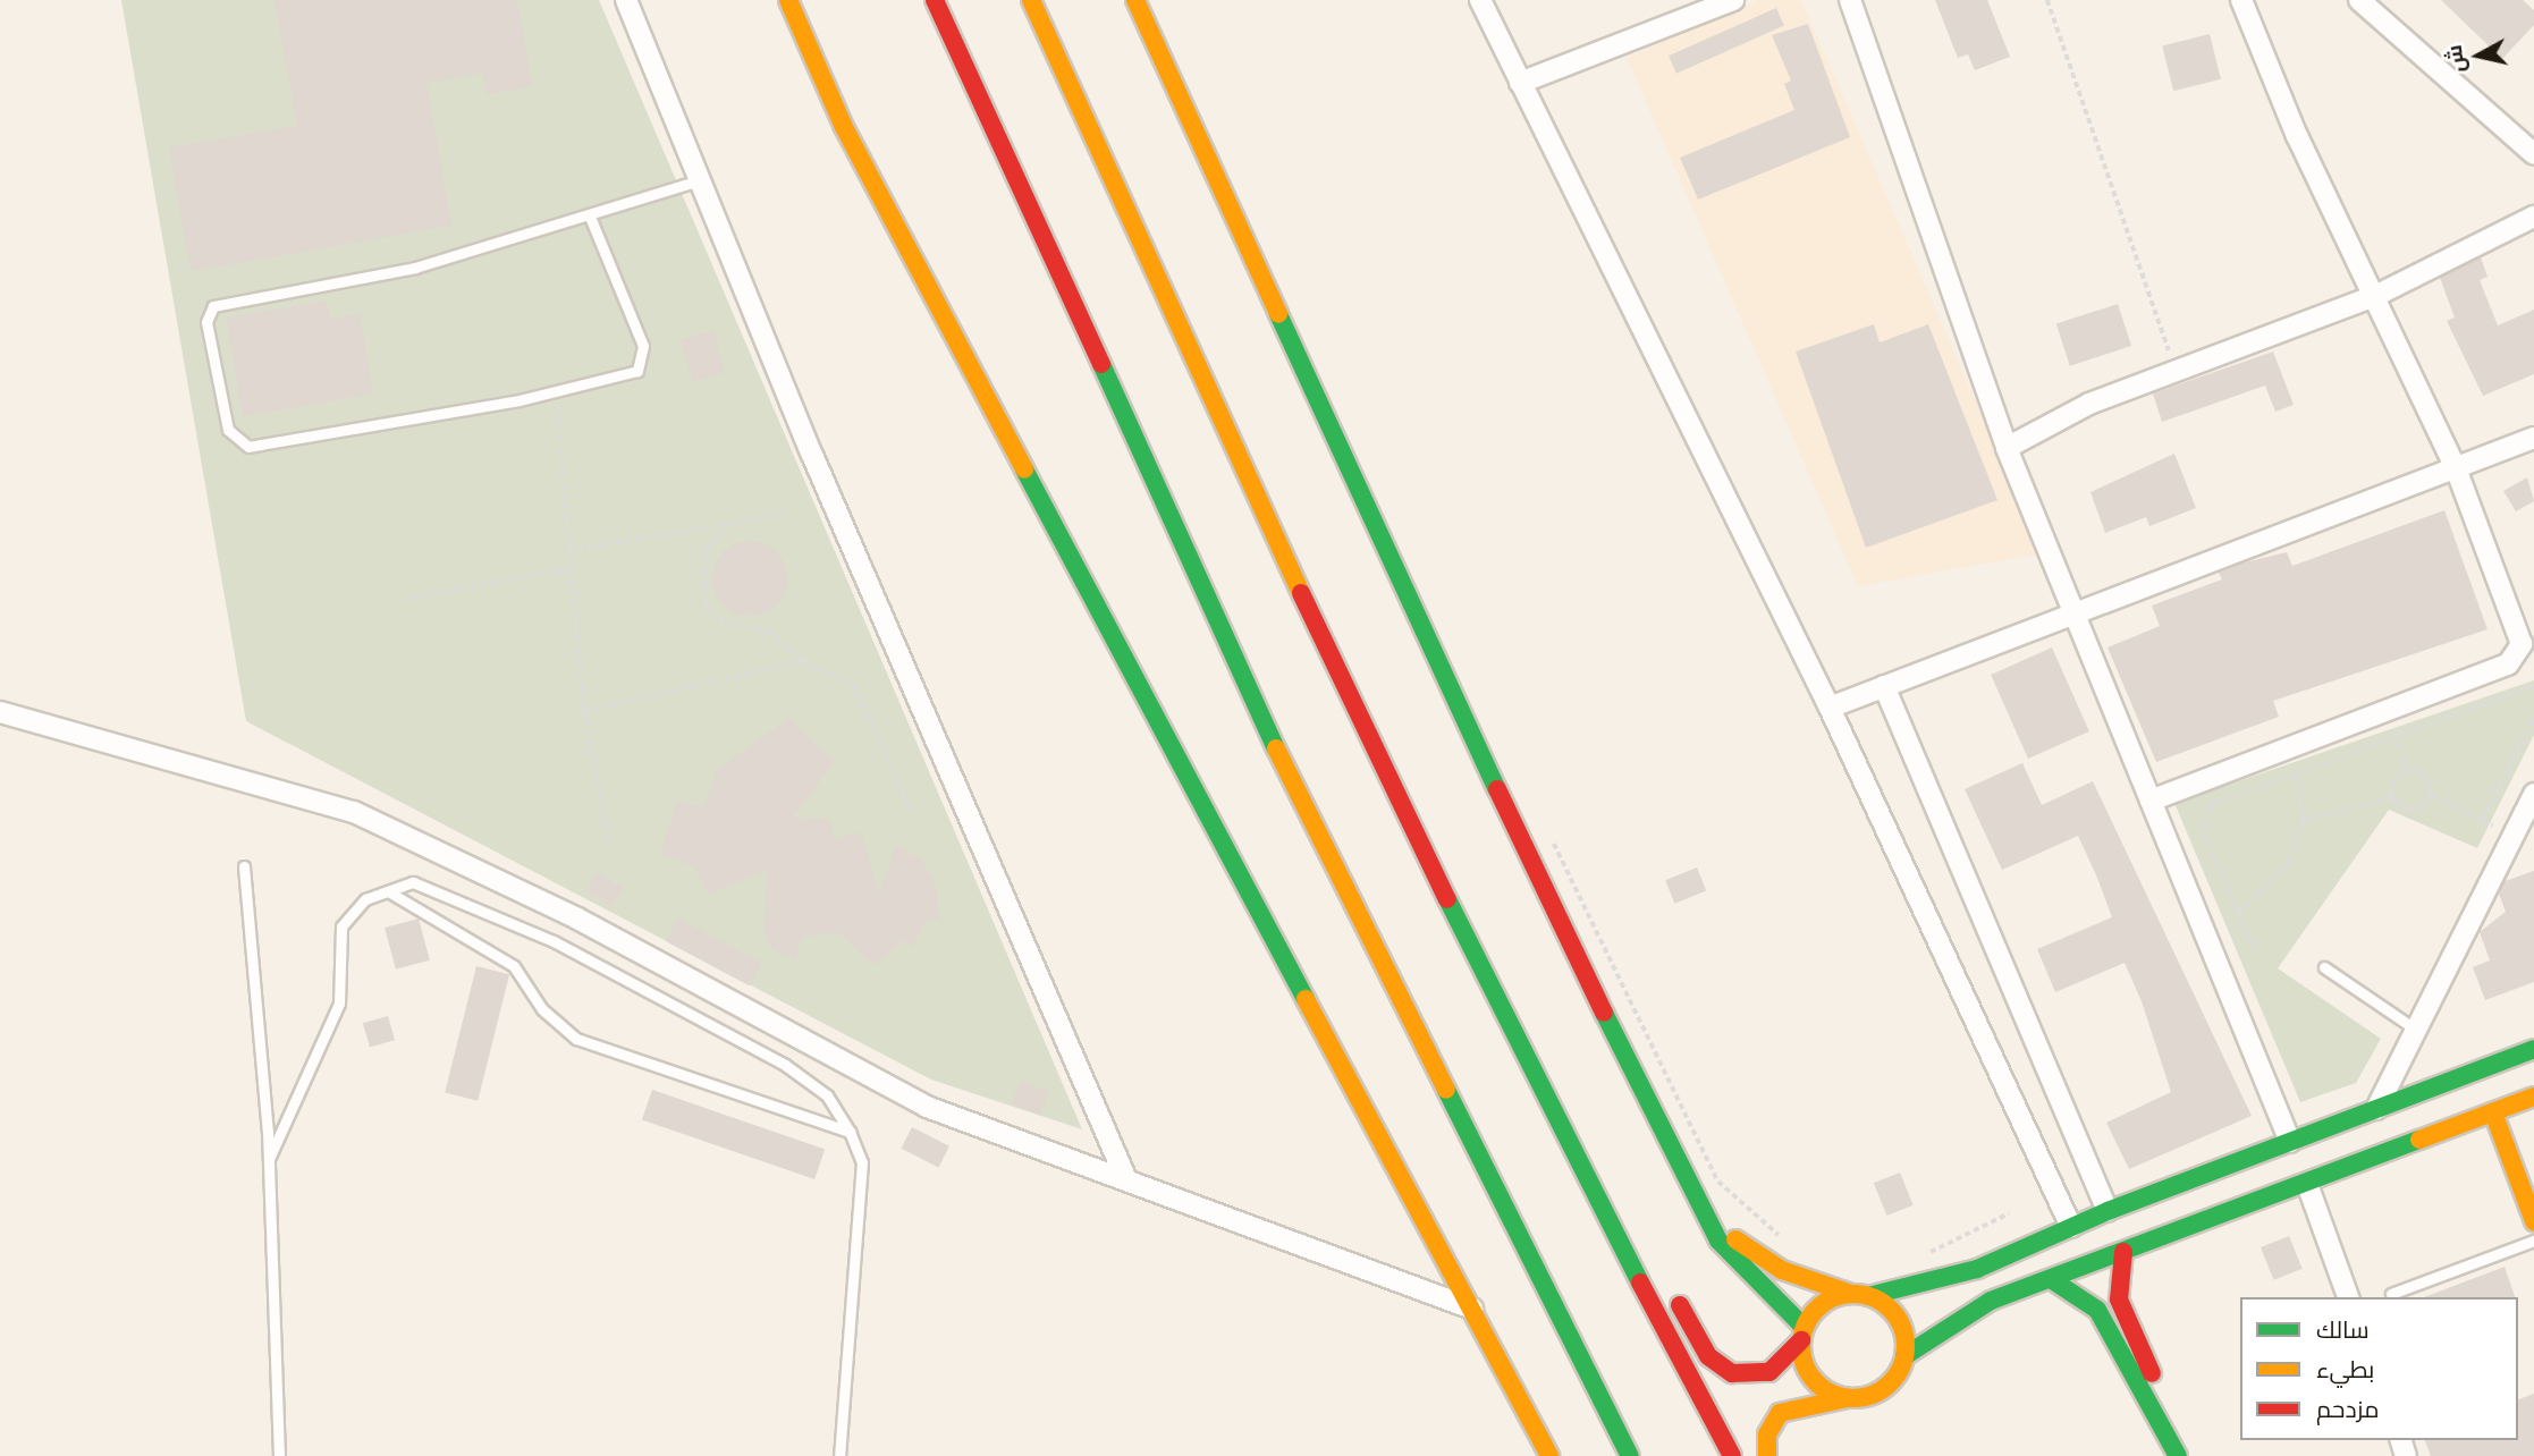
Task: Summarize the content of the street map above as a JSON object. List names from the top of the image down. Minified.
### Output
{"legend":["سالك","بطيء","مزدحم"],"north":"left"}
